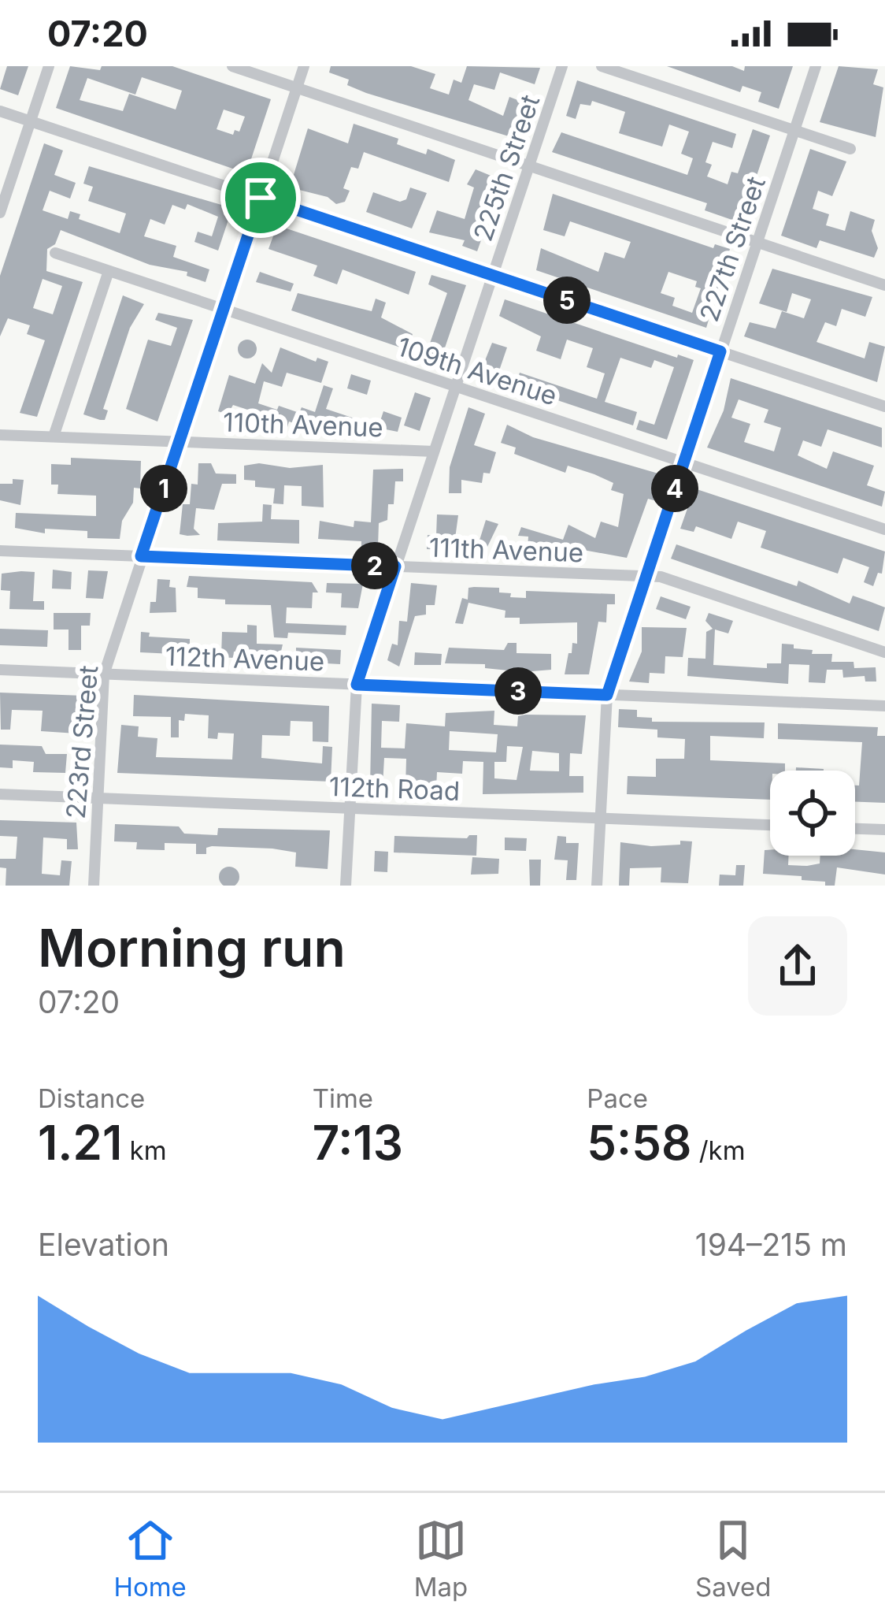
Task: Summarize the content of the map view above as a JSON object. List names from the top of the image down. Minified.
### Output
{"streets":{"street":["225th Street","227th Street","109th Avenue","110th Avenue","111th Avenue","112th Avenue","223rd Street","112th Road"]},"crossings":[["225th Street","109th Avenue"],["225th Street","110th Avenue"],["225th Street","111th Avenue"],["225th Street","112th Avenue"],["225th Street","112th Road"],["227th Street","109th Avenue"],["227th Street","111th Avenue"],["227th Street","112th Avenue"],["227th Street","112th Road"],["109th Avenue","223rd Street"],["110th Avenue","223rd Street"],["111th Avenue","223rd Street"],["112th Avenue","223rd Street"],["223rd Street","112th Road"]],"page":{"status":"07:20","pins":["5","1","4","2","3"],"heading":["Morning run","07:20"],"stats":[["Distance","1.21 km"],["Time","7:13"],["Pace","5:58 /km"]],"chart":["Elevation","194–215 m"],"tabs":["Home","Map","Saved"]}}
